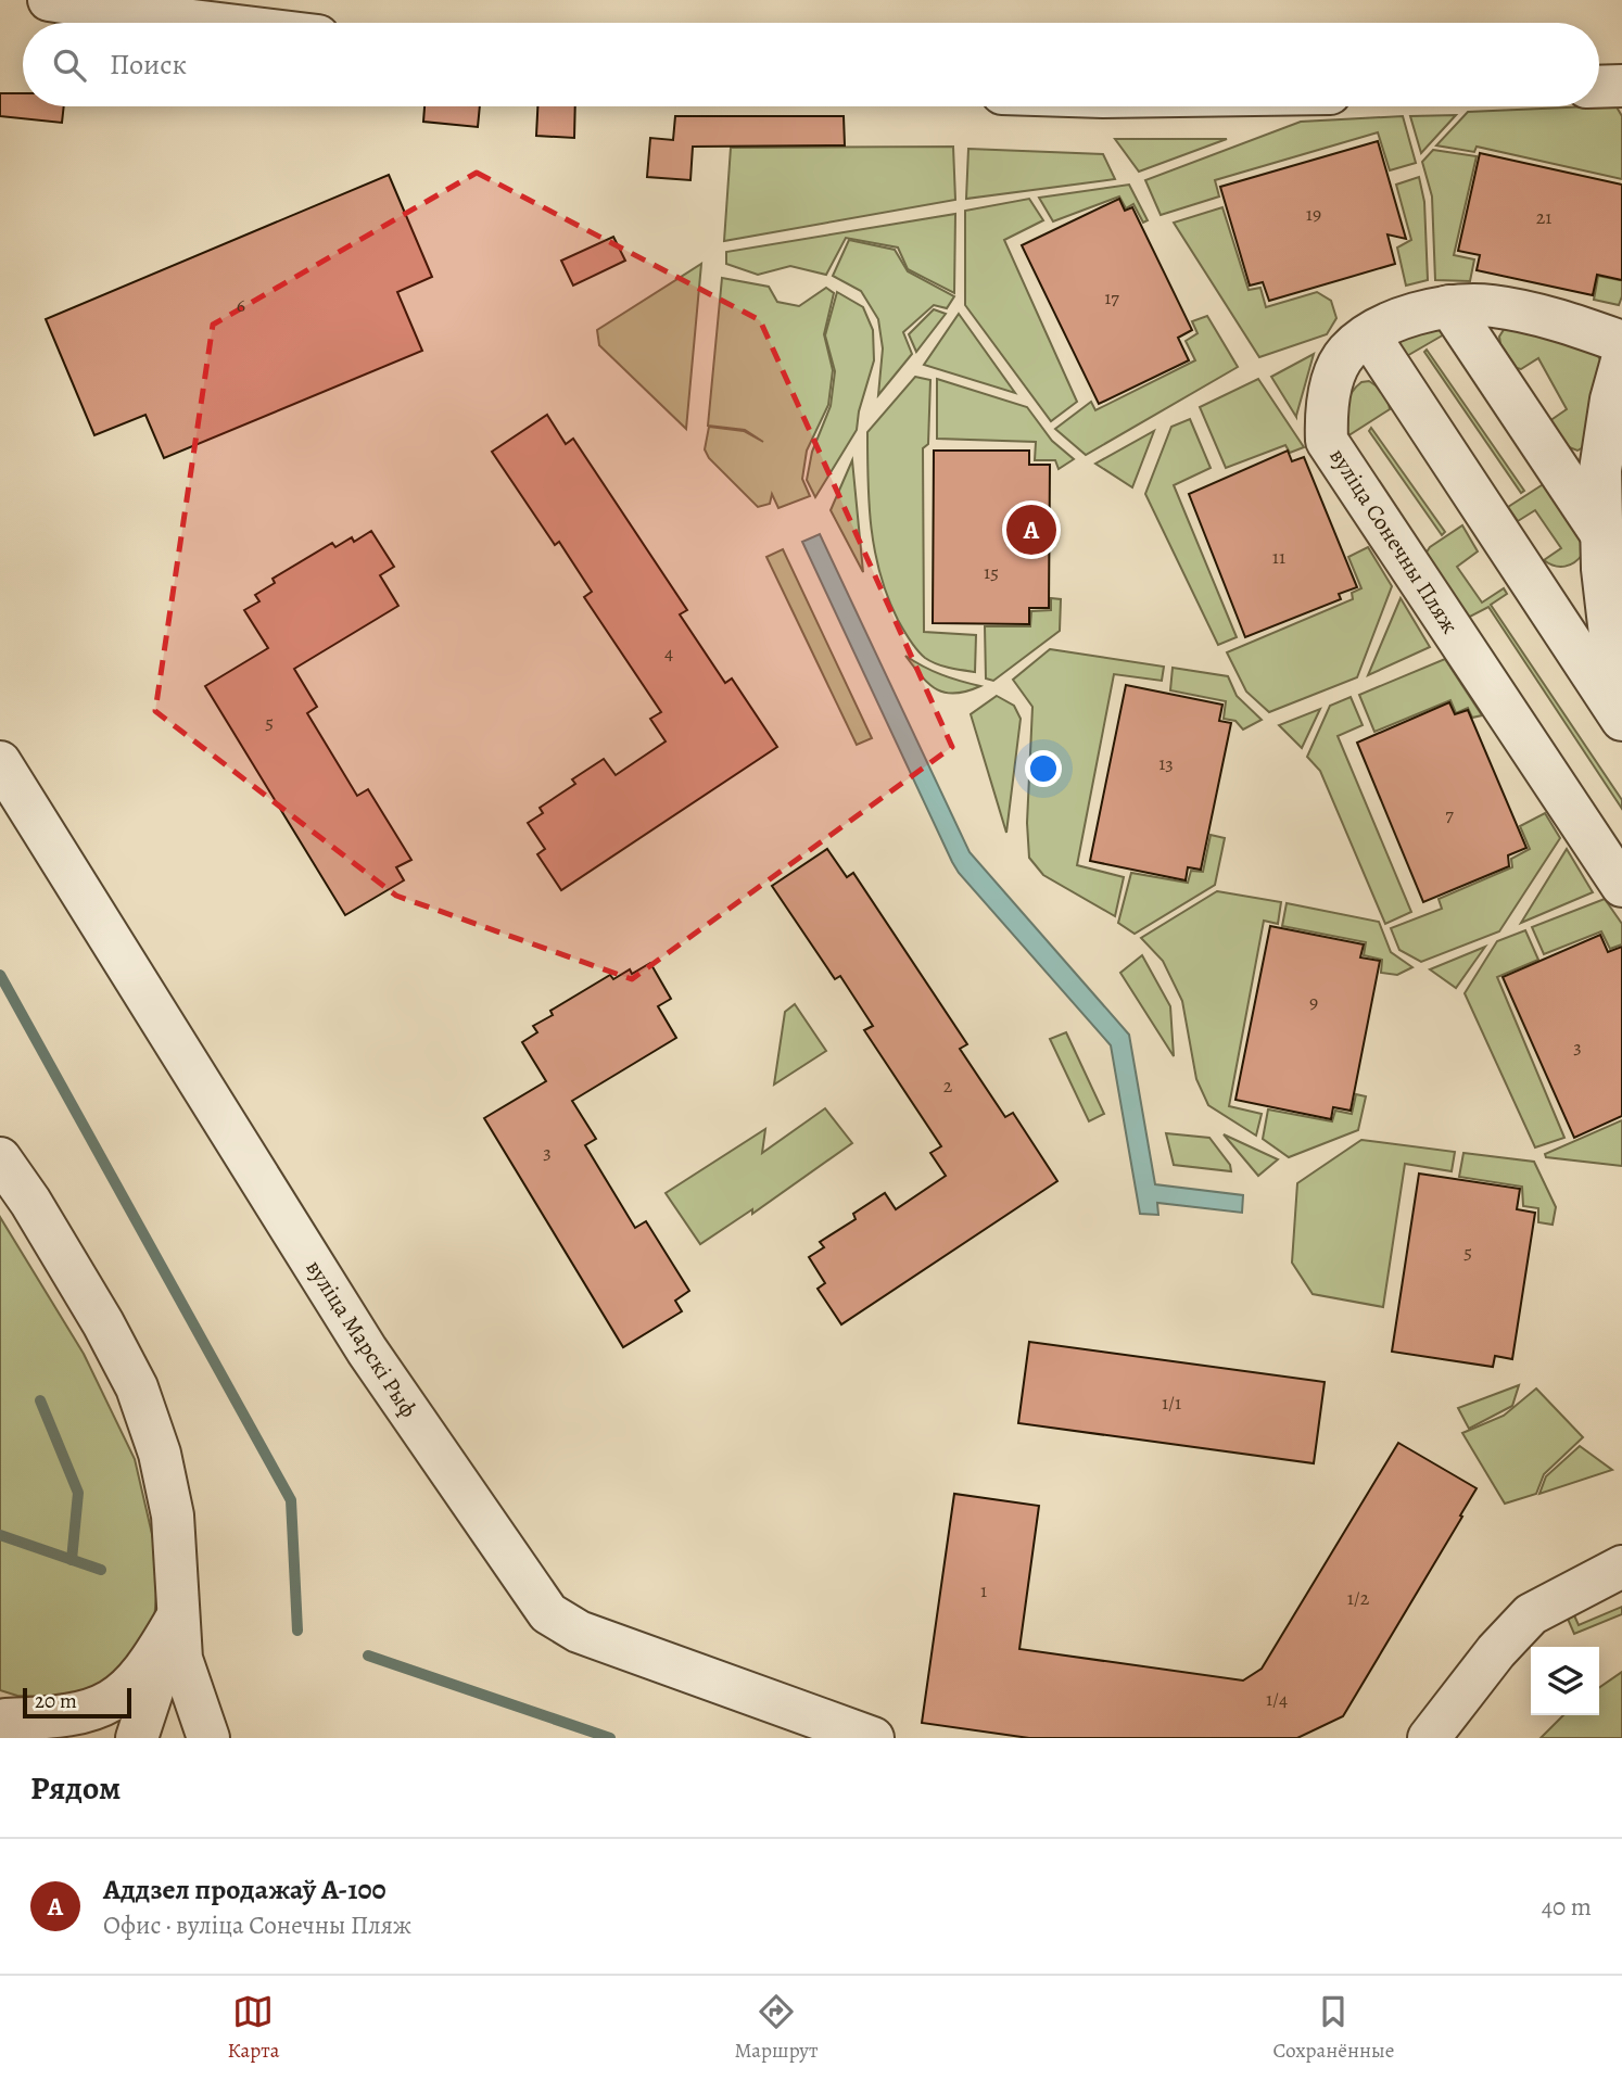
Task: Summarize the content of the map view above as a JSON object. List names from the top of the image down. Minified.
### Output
{"streets":{"street":["вуліца Сонечны Пляж","вуліца Марскі Рыф"]},"house_numbers":["19","21","17","6","11","15","4","5","13","7","9","3","2","3","5","1/1","1","1/2","1/4"],"scale_bar":"20 m","page":{"search":"Поиск","pins":"A","scale":"20 m","heading":"Рядом","list":[{"mark":"A","name":"Аддзел продажаў А-100","note":"Офис · вуліца Сонечны Пляж","value":"40 m"}],"nav":["Карта","Маршрут","Сохранённые"]}}
